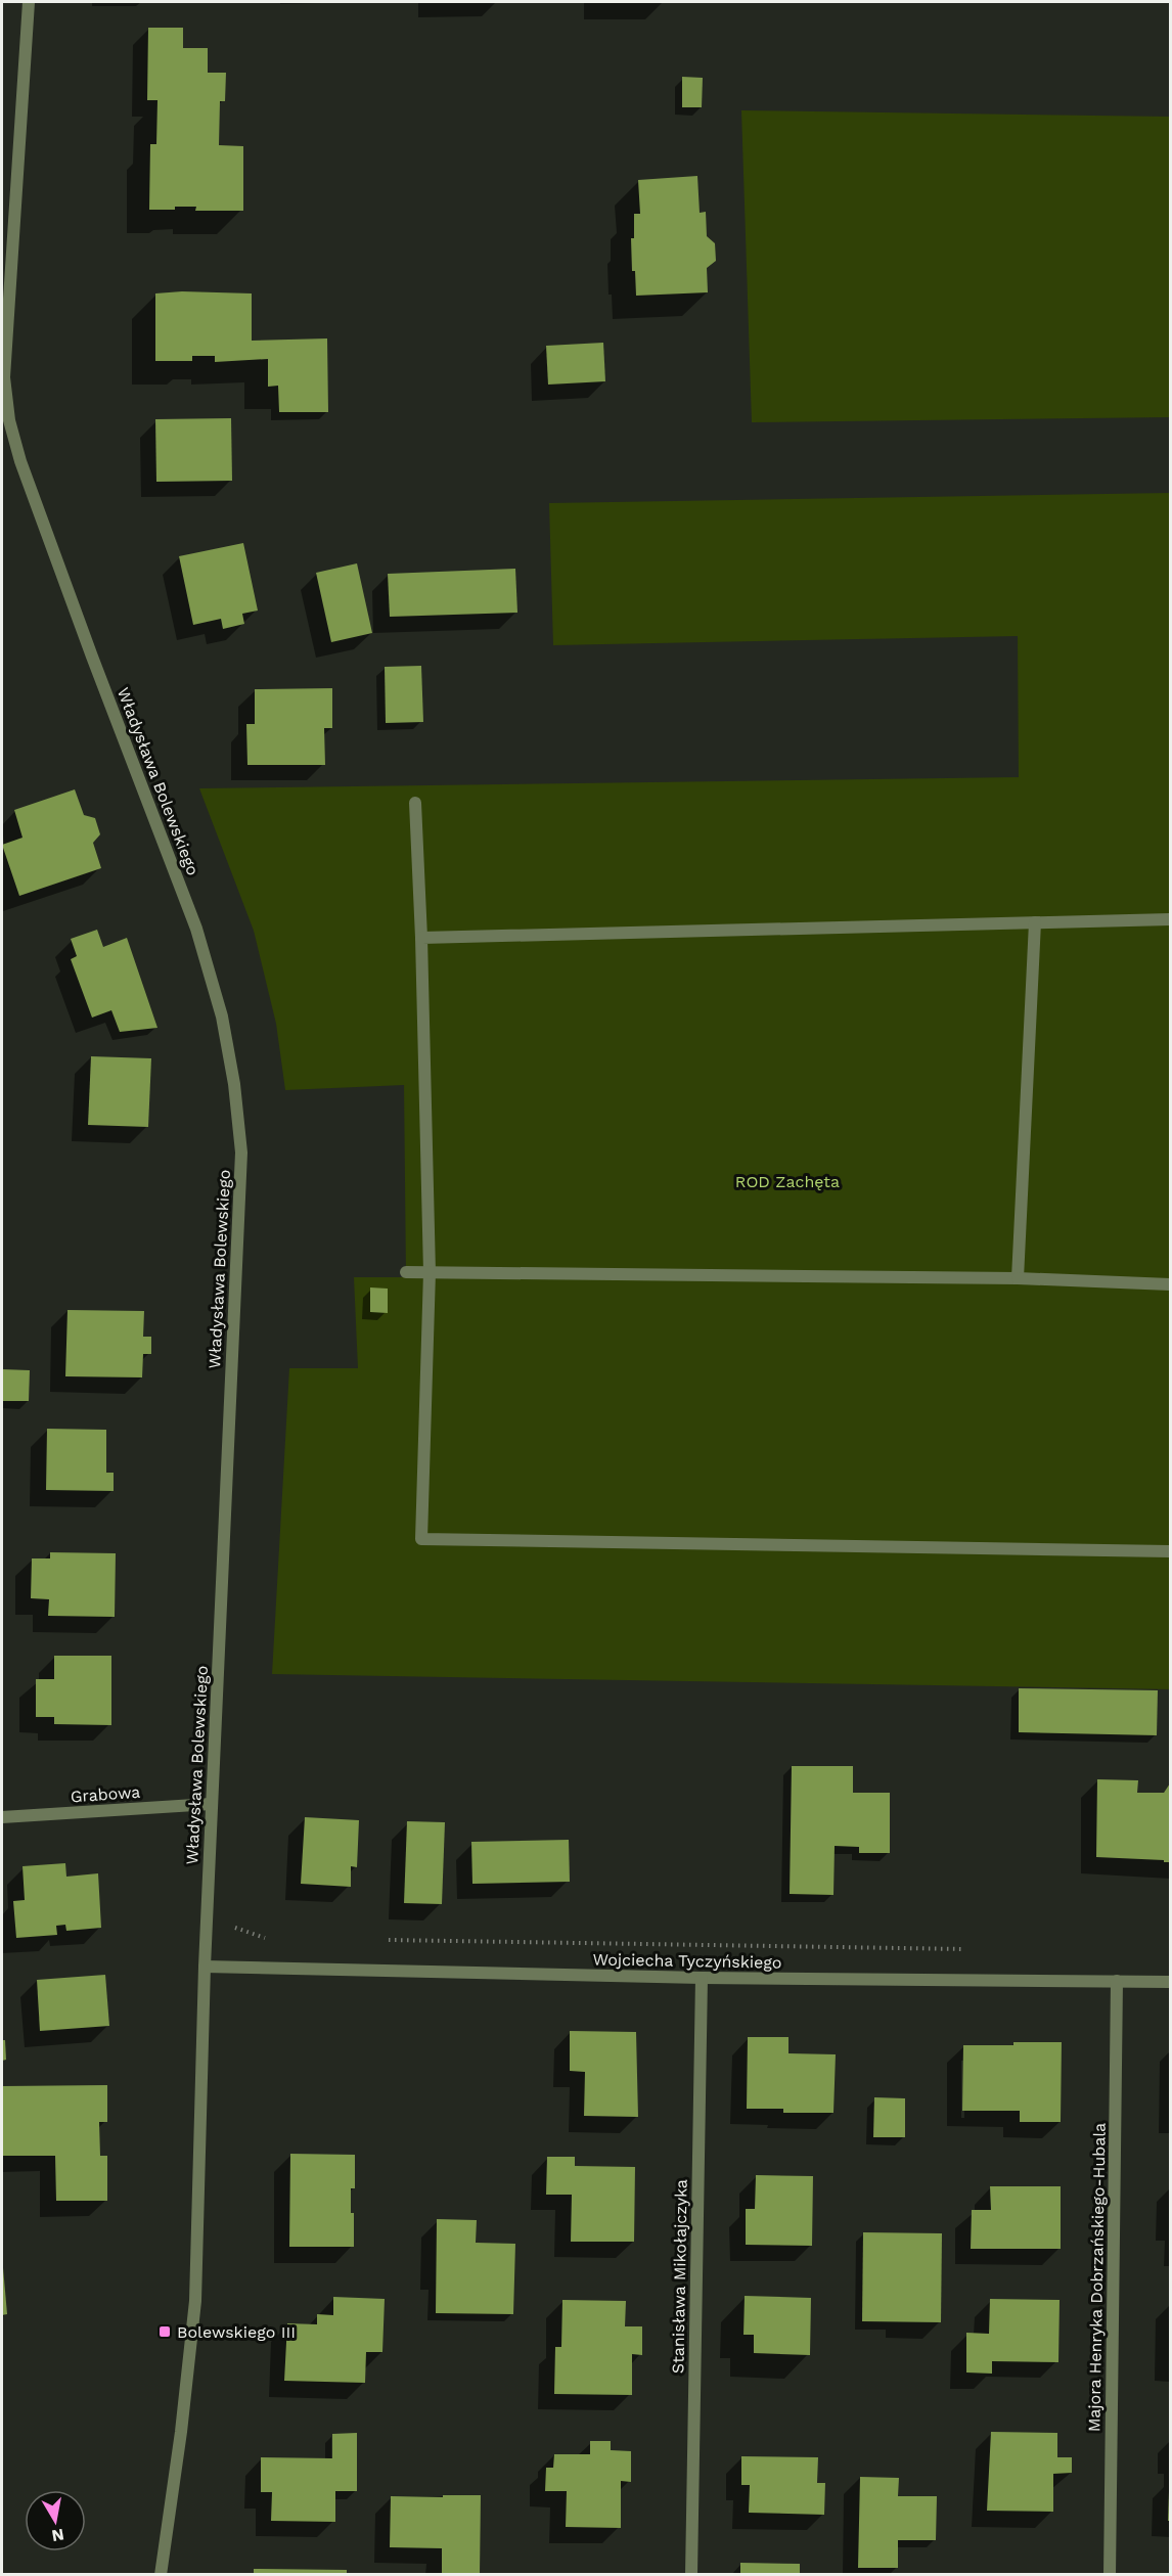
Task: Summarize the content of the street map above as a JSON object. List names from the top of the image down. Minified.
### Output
{"streets":{"street":["Władysława Bolewskiego","Grabowa","Wojciecha Tyczyńskiego","Stanisława Mikołajczyka","Majora Henryka Dobrzańskiego-Hubala"]},"crossings":[["Władysława Bolewskiego","Grabowa"],["Władysława Bolewskiego","Wojciecha Tyczyńskiego"],["Wojciecha Tyczyńskiego","Stanisława Mikołajczyka"],["Wojciecha Tyczyńskiego","Majora Henryka Dobrzańskiego-Hubala"]],"parks":["ROD Zachęta"],"places":{"transit":["Bolewskiego III"]},"north":"bottom"}
